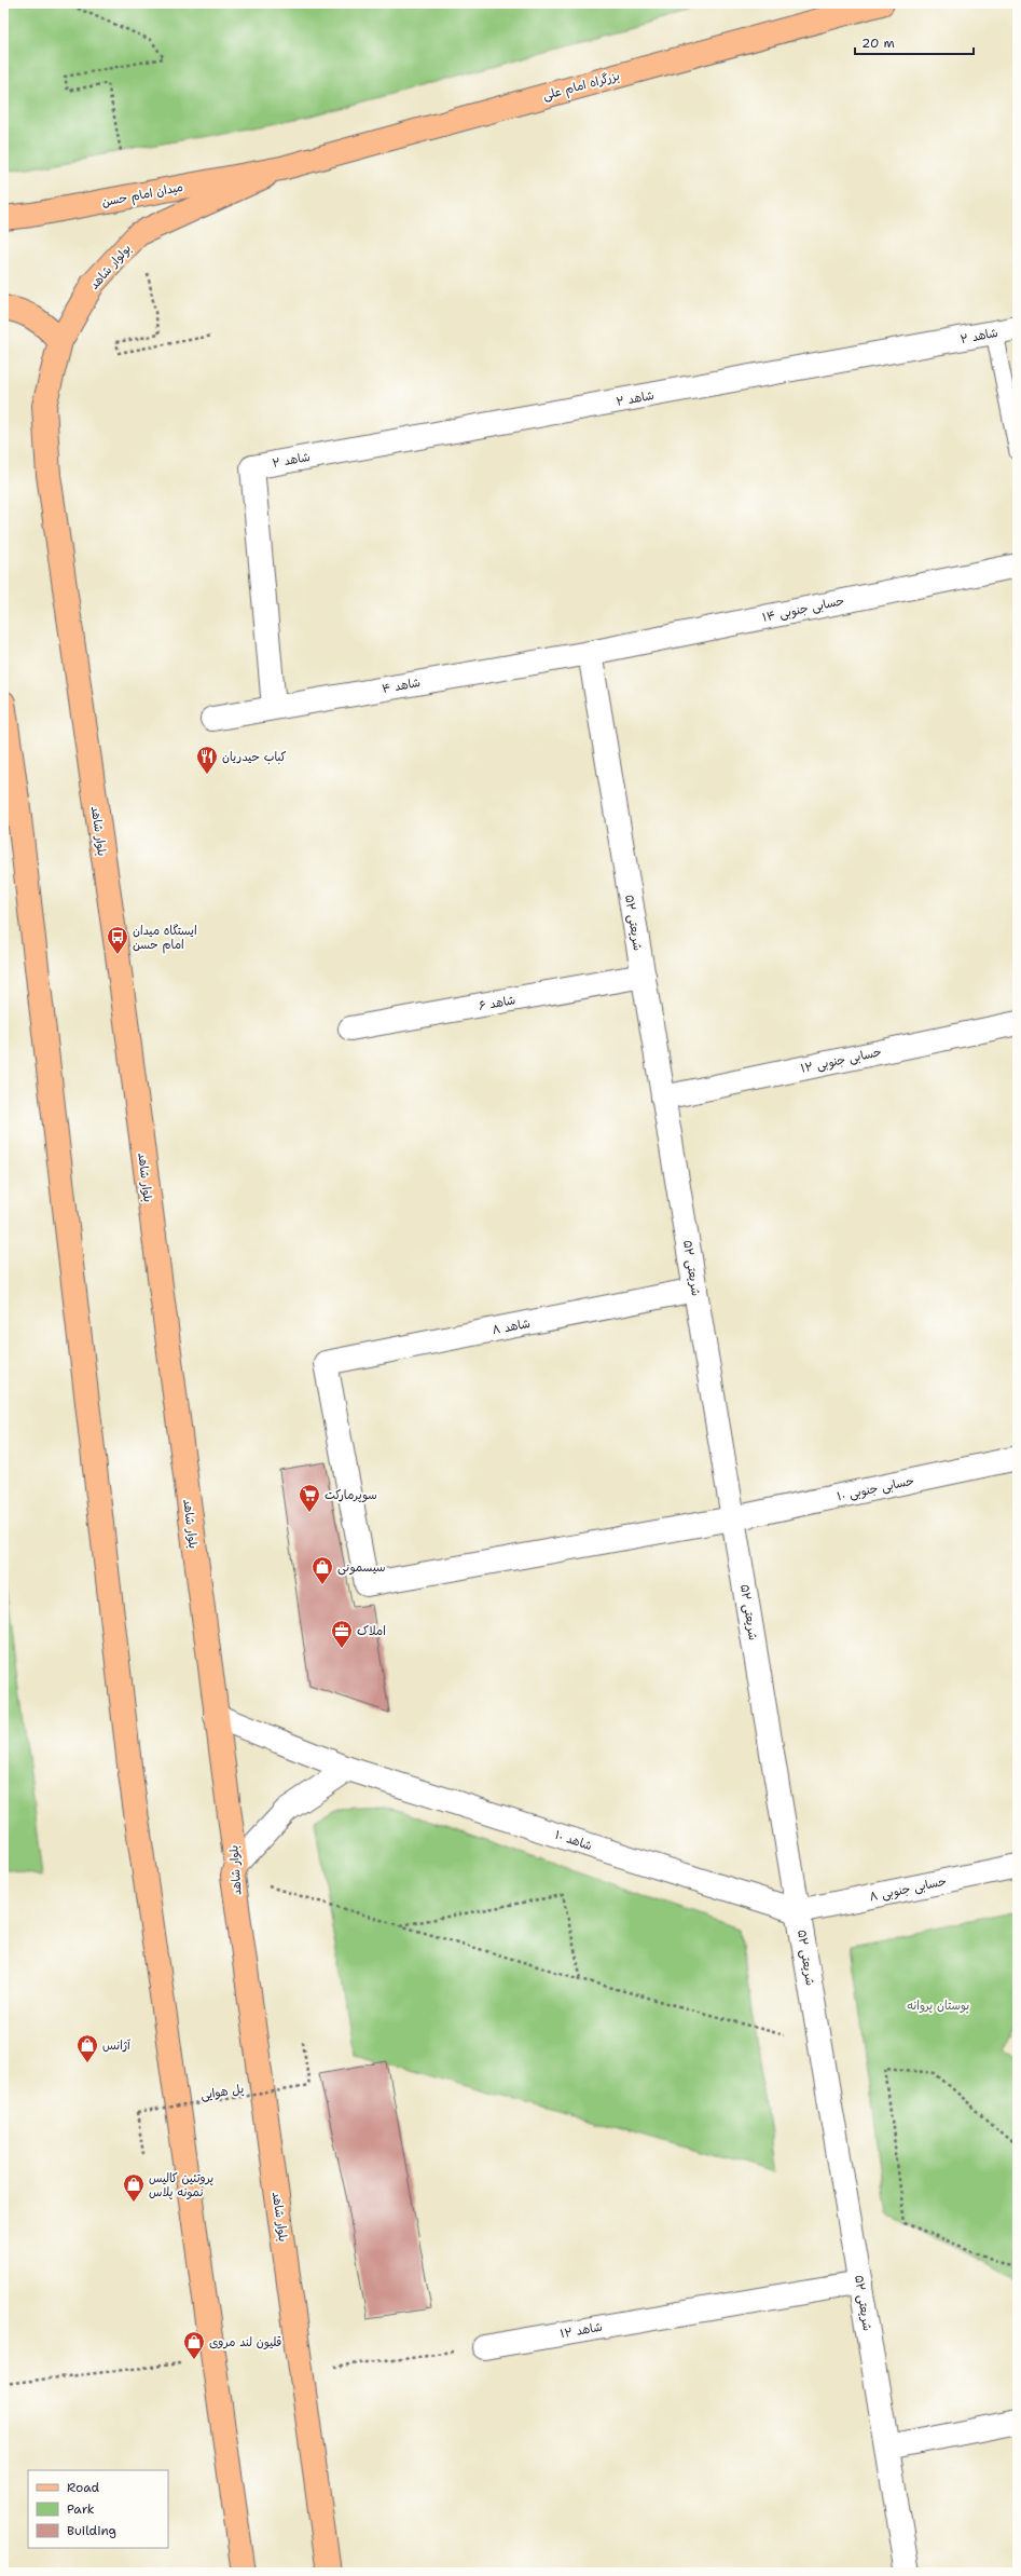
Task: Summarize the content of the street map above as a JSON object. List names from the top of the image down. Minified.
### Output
{"streets":{"main road":["بزرگراه امام علی","میدان امام حسن","بولوار شاهد","بلوار شاهد"],"street":["شاهد ۲","حسابی جنوبی ۱۴","شاهد ۴","شریعتی ۵۲","شاهد ۶","حسابی جنوبی ۱۲","شاهد ۸","حسابی جنوبی ۱۰","شاهد ۱۰","حسابی جنوبی ۸","شاهد ۱۲"],"path":["پل هوایی"]},"crossings":[["بزرگراه امام علی","میدان امام حسن"],["بزرگراه امام علی","بولوار شاهد"],["میدان امام حسن","بولوار شاهد"],["بولوار شاهد","بلوار شاهد"],["شاهد ۲","شاهد ۴"],["حسابی جنوبی ۱۴","شاهد ۴"],["حسابی جنوبی ۱۴","شریعتی ۵۲"],["شاهد ۴","شریعتی ۵۲"],["بلوار شاهد","شاهد ۱۰"],["شریعتی ۵۲","شاهد ۶"],["شریعتی ۵۲","حسابی جنوبی ۱۲"],["شریعتی ۵۲","شاهد ۸"],["شریعتی ۵۲","حسابی جنوبی ۱۰"],["شریعتی ۵۲","شاهد ۱۰"],["شریعتی ۵۲","حسابی جنوبی ۸"],["شریعتی ۵۲","شاهد ۱۲"],["شاهد ۸","حسابی جنوبی ۱۰"],["شاهد ۱۰","حسابی جنوبی ۸"]],"parks":["بوستان پروانه"],"places":{"restaurant":["کباب حیدریان"],"bus stop":["ایستگاه میدان امام حسن"],"supermarket":["سوپرمارکت"],"shop":["سیسمونی","آژانس","پروتئین کالیس نمونه پلاس","قلیون لند مروی"],"office":["املاک"]},"legend":["Road","Park","Building"],"scale_bar":"20 m"}
